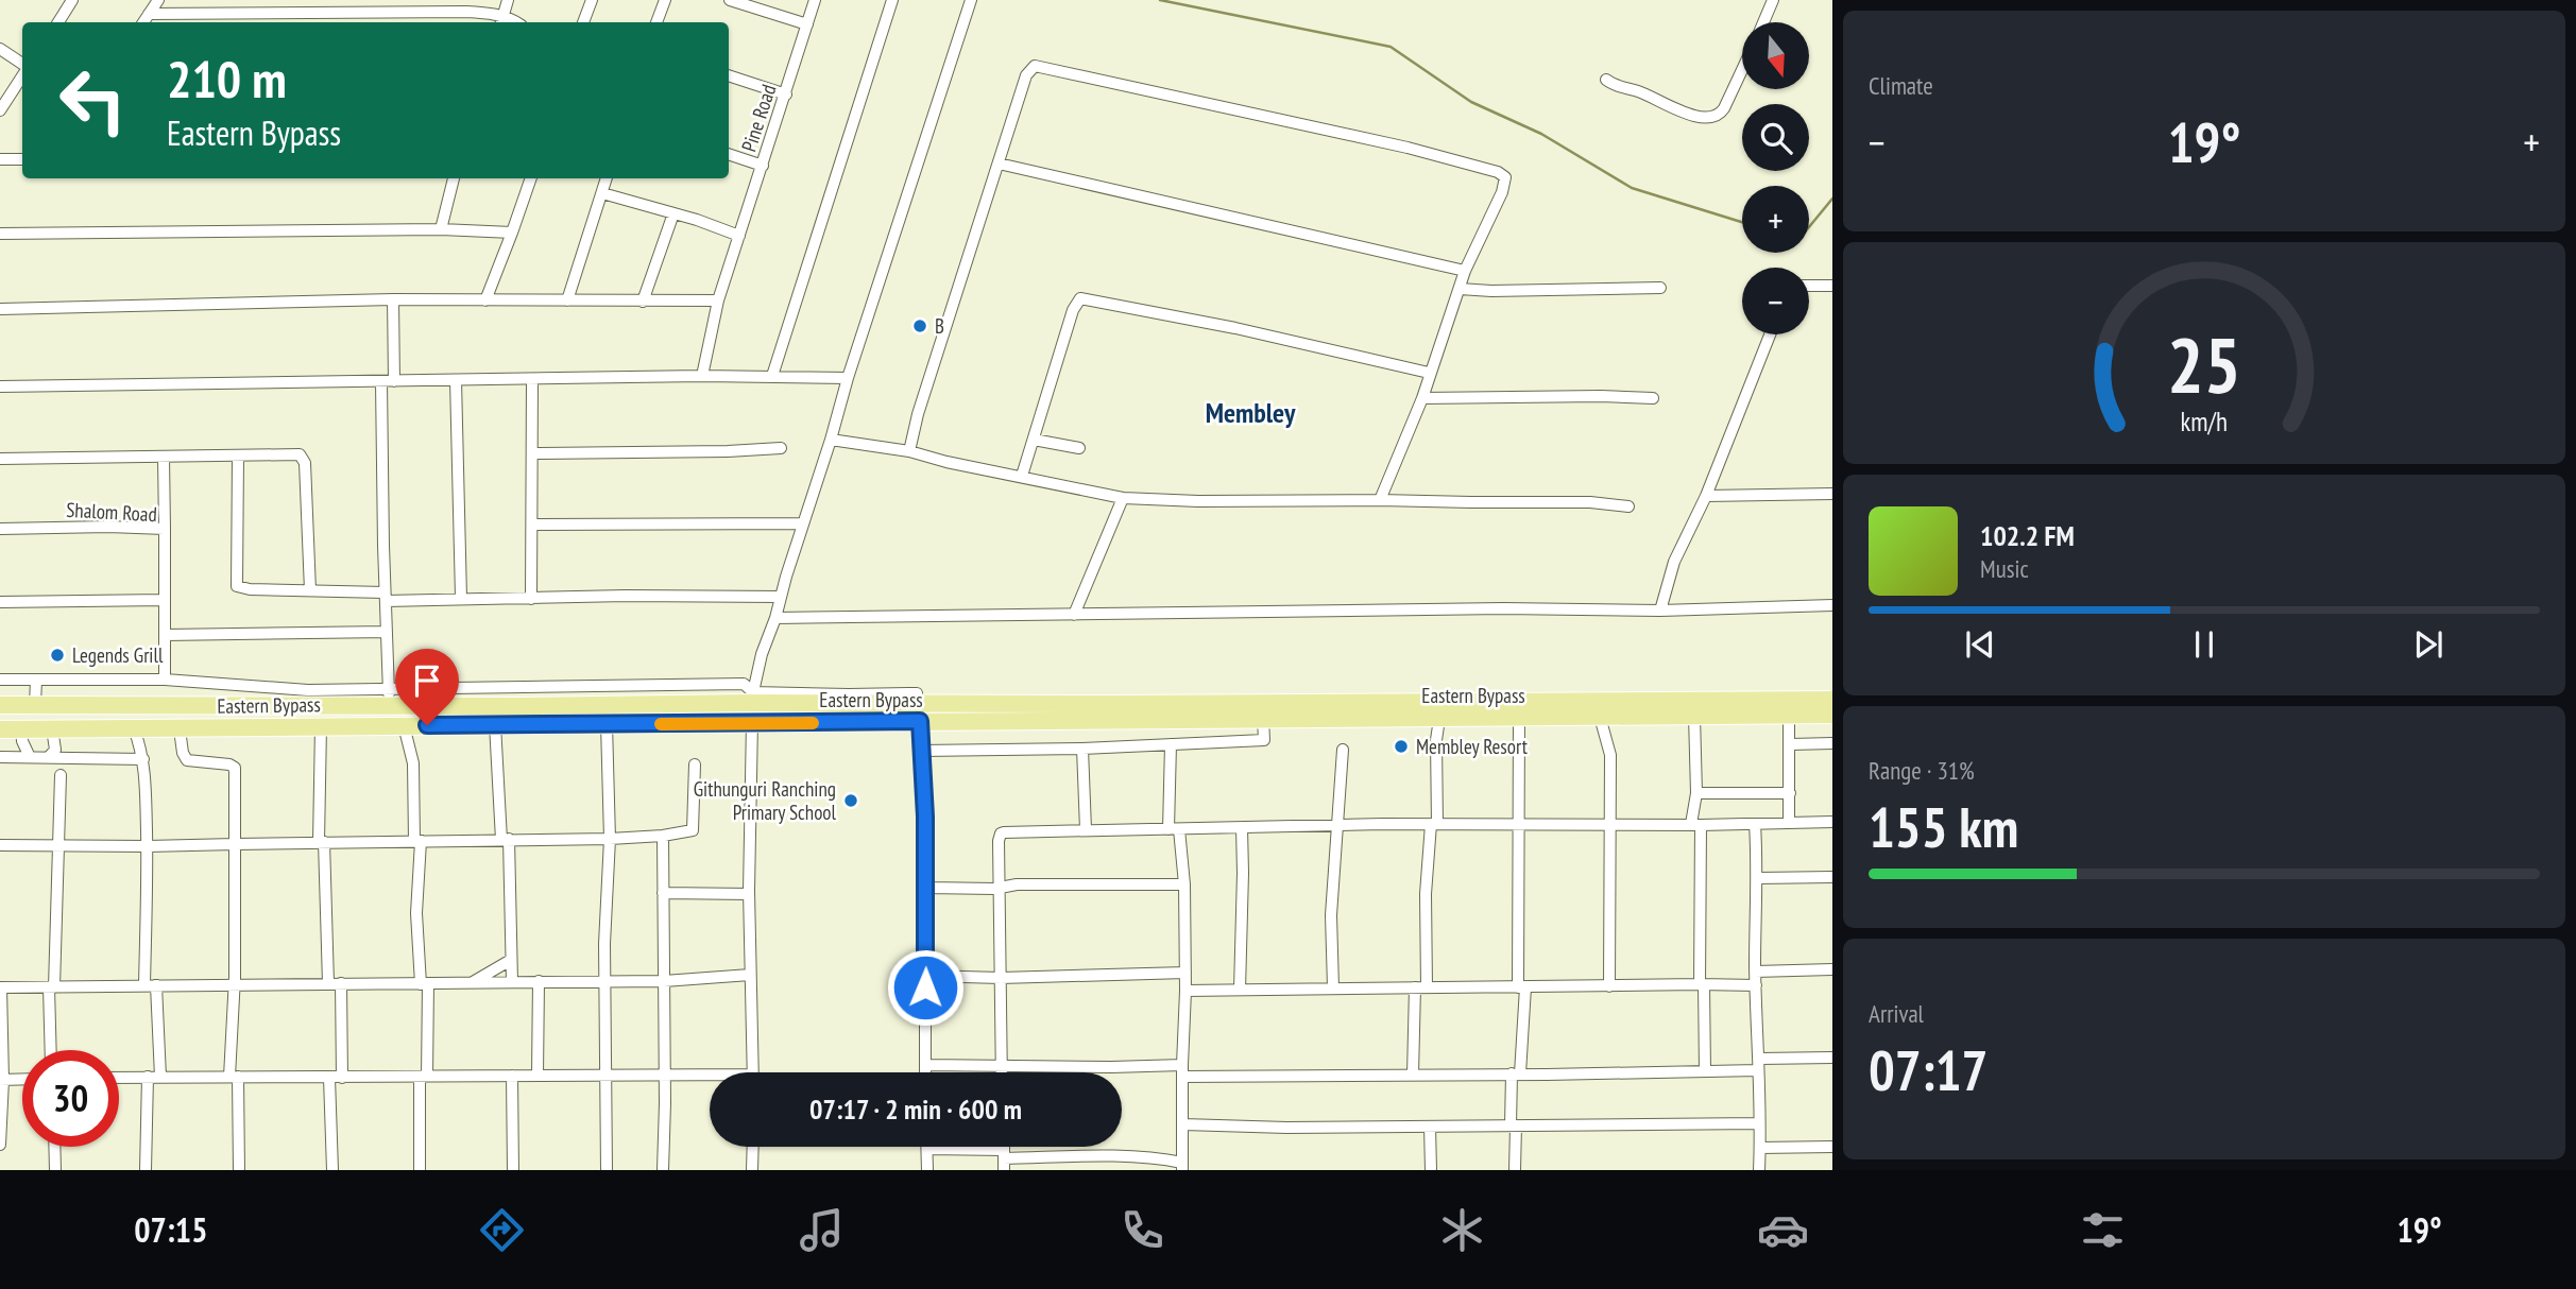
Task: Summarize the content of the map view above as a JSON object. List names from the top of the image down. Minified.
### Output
{"streets":{"main road":["Eastern Bypass"],"street":["Pine Road","Shalom Road"]},"districts":["Membley"],"places":["B","Legends Grill","Membley Resort","Githunguri Ranching Primary School"],"north":"bottom","page":{"tile":["Climate",["Range · 31%","155 km"],["Arrival","07:17"]],"map_buttons":["+","−"],"turn":["210 m","Eastern Bypass"],"heat":["−","19°","+"],"song":["102.2 FM","Music"],"limit":"30","trip":"07:17 · 2 min · 600 m","tabs":["07:15","19°"],"gauge":["25","km/h"]}}
